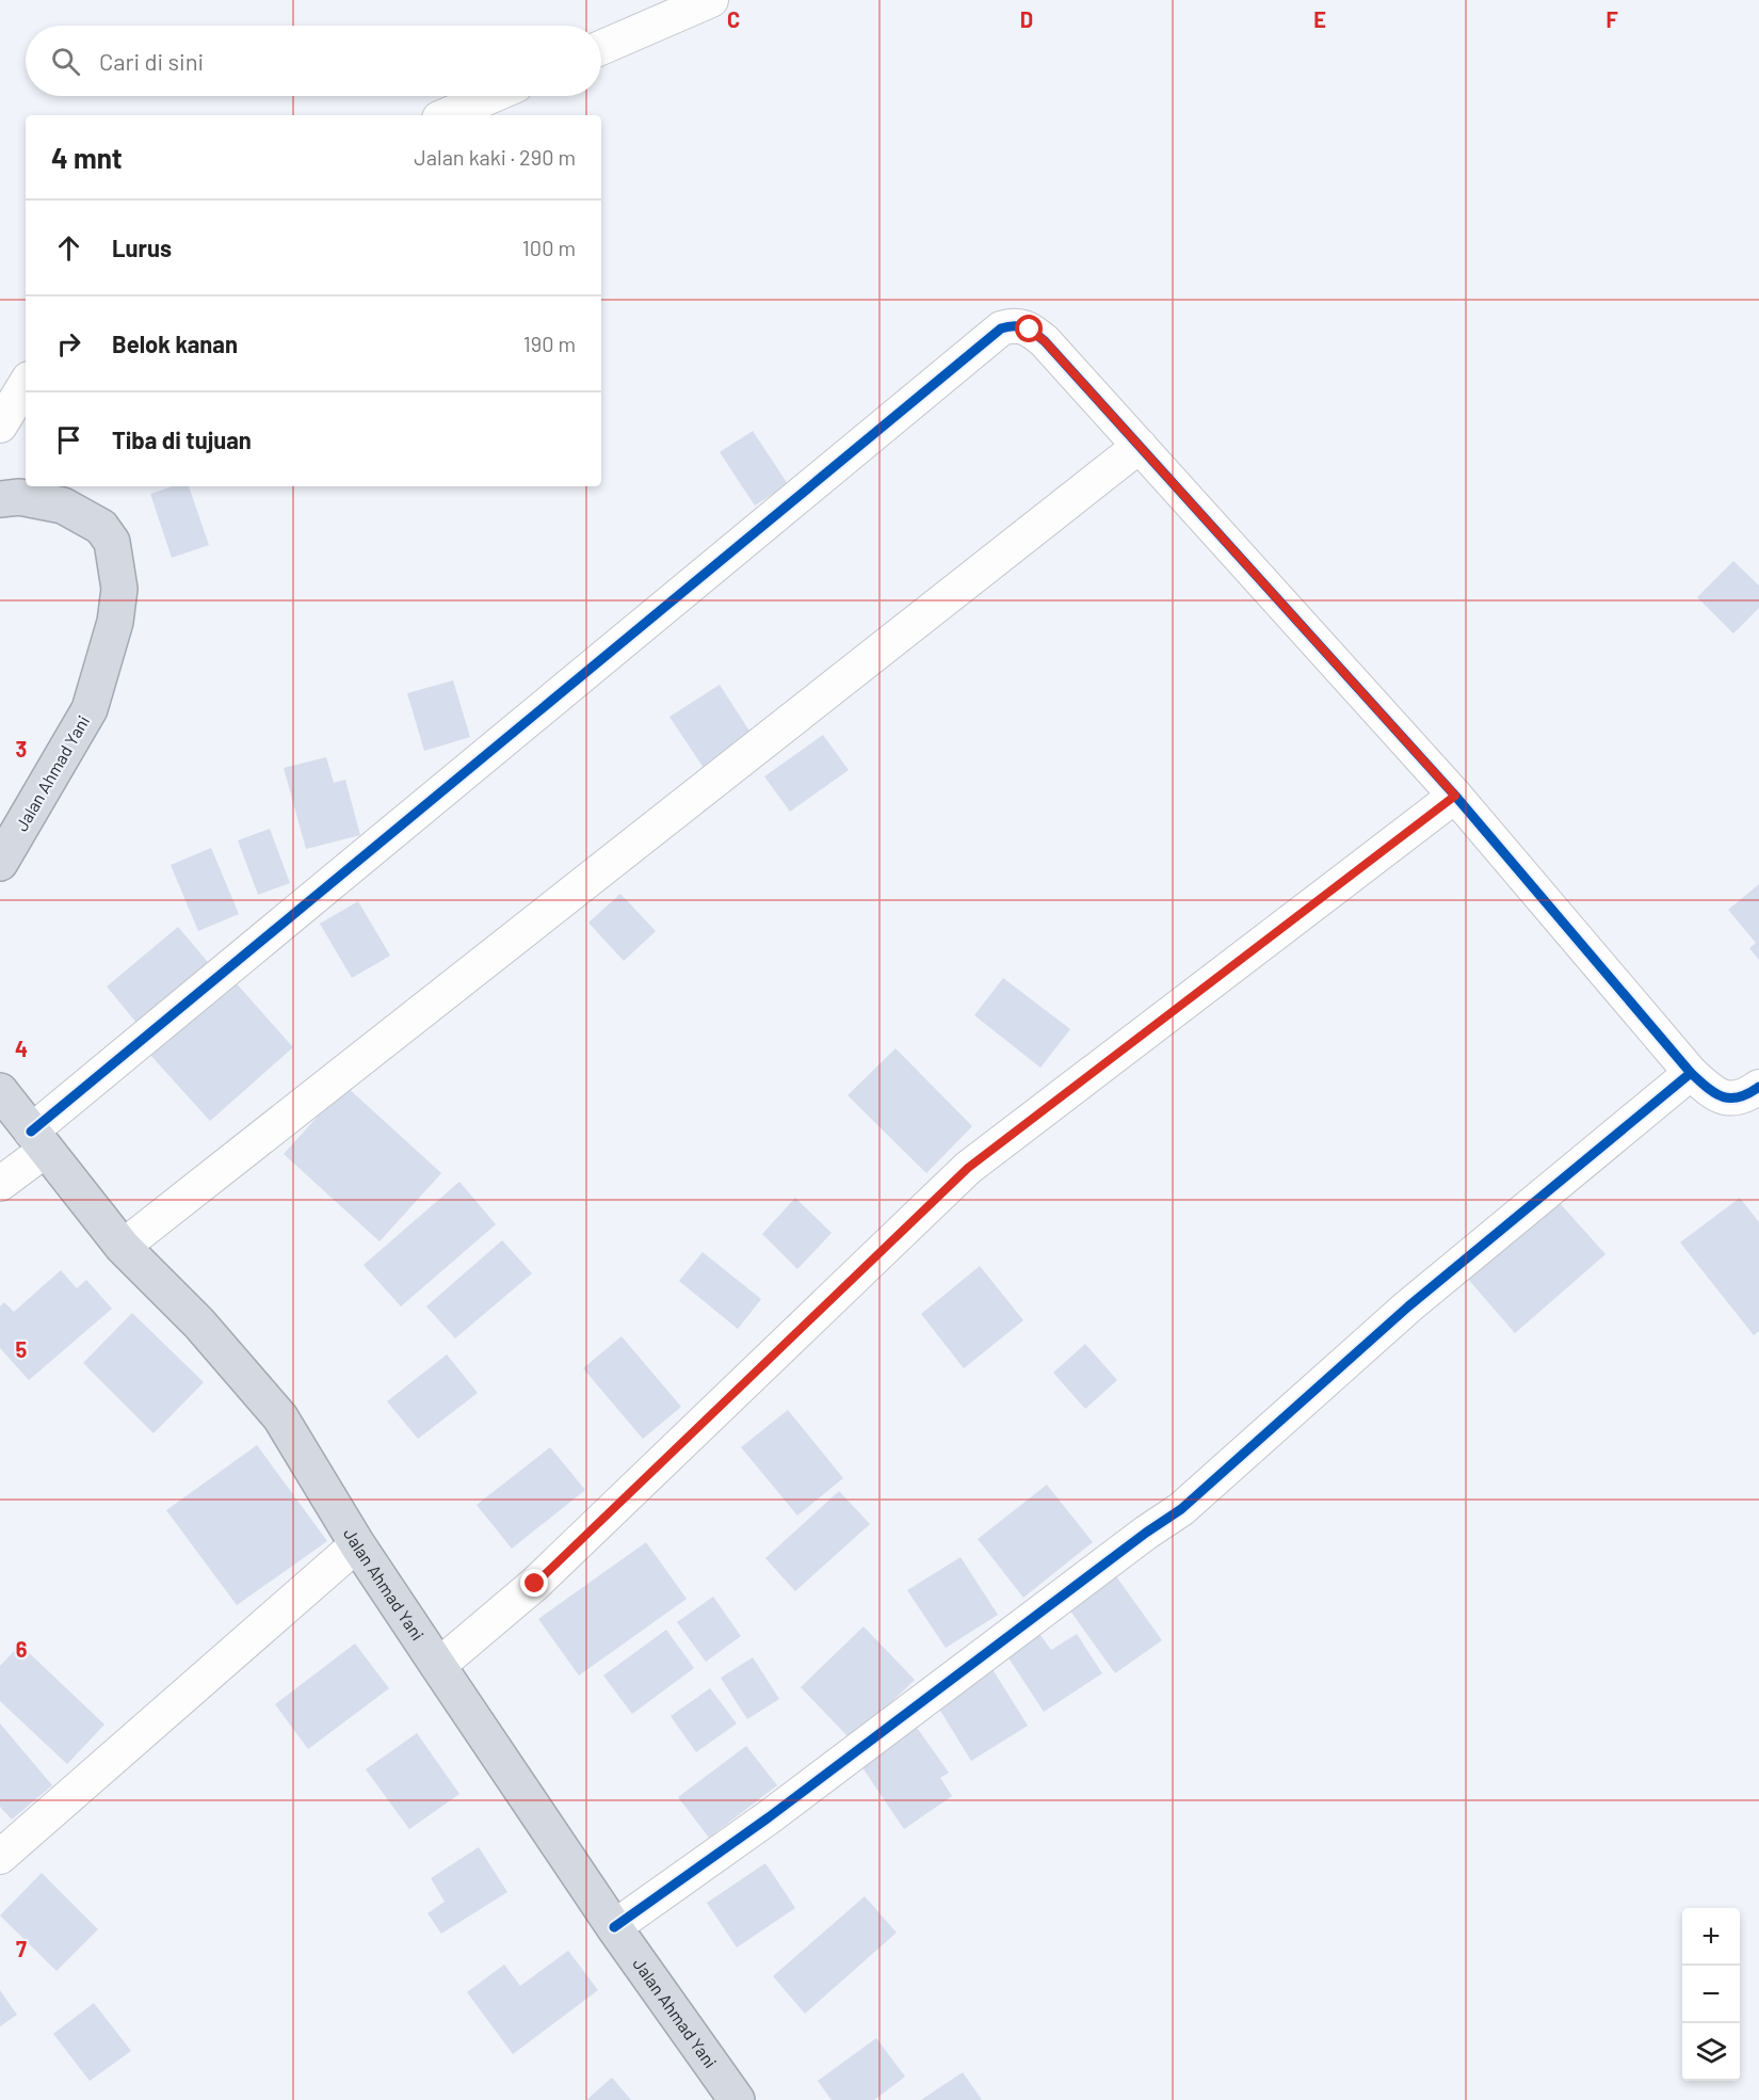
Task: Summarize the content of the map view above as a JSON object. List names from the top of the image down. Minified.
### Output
{"streets":{"highway":["Jalan Ahmad Yani"]},"page":{"search":"Cari di sini","heading":["4 mnt","Jalan kaki · 290 m"],"list":[["Lurus","100 m"],["Belok kanan","190 m"],"Tiba di tujuan"],"map_buttons":["+","−"]},"grid":{"columns":["C","D","E","F"],"rows":["3","4","5","6","7"]}}
